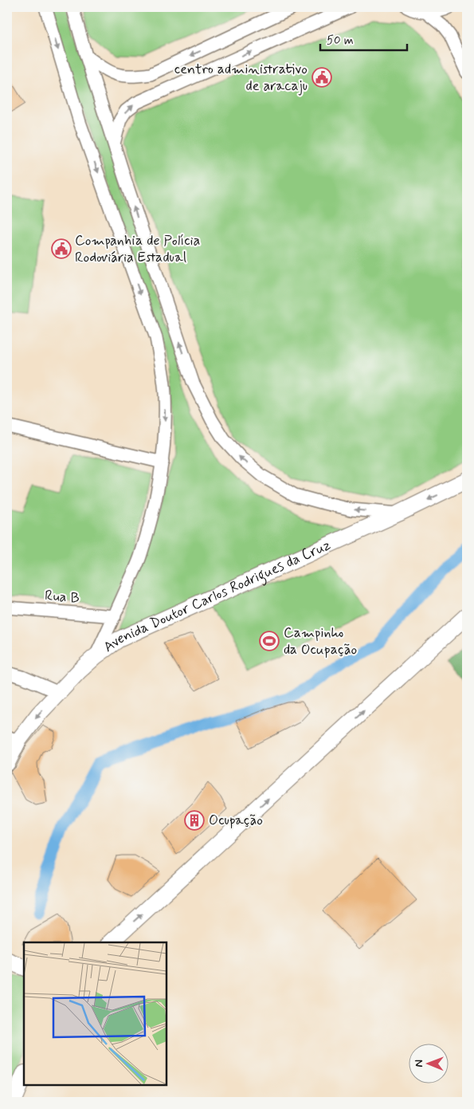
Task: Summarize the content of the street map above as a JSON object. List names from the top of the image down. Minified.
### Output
{"streets":{"main road":["Avenida Doutor Carlos Rodrigues da Cruz"],"street":["Rua B"]},"places":{"public building":["centro administrativo de aracaju","Companhia de Polícia Rodoviária Estadual"],"sports":["Campinho da Ocupação"],"building":["Ocupação"]},"scale_bar":"50 m","north":"left"}
